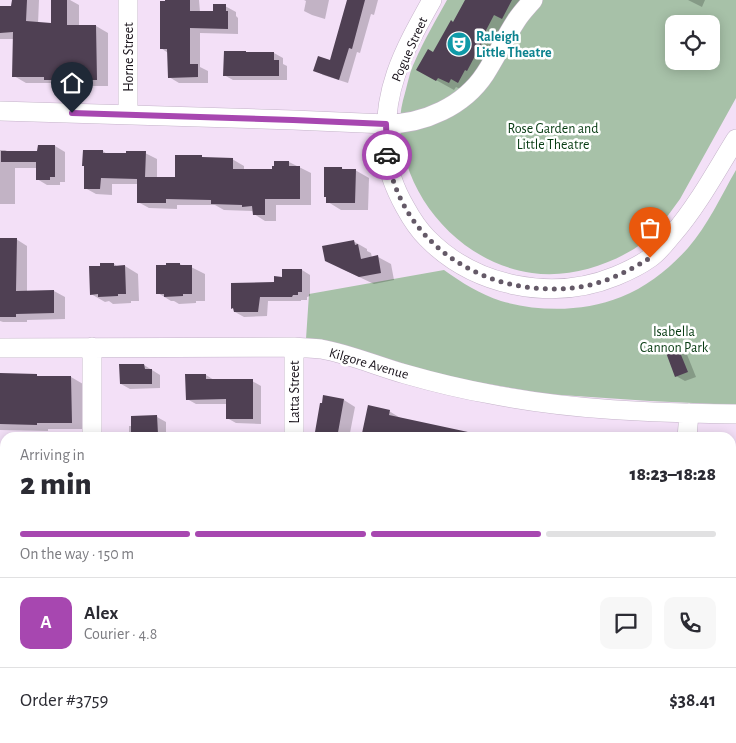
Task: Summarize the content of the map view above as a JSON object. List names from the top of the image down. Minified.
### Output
{"streets":{"street":["Pogue Street","Horne Street","Kilgore Avenue","Latta Street"]},"crossings":[["Kilgore Avenue","Latta Street"]],"parks":["Rose Garden and Little Theatre","Isabella Cannon Park"],"places":{"theatre":["Raleigh Little Theatre"]},"page":{"heading":["2 min","Arriving in","18:23–18:28"],"panel":["Alex","Courier · 4.8","Order #3759","$38.41"],"bar":"On the way · 150 m","round":"A"}}
